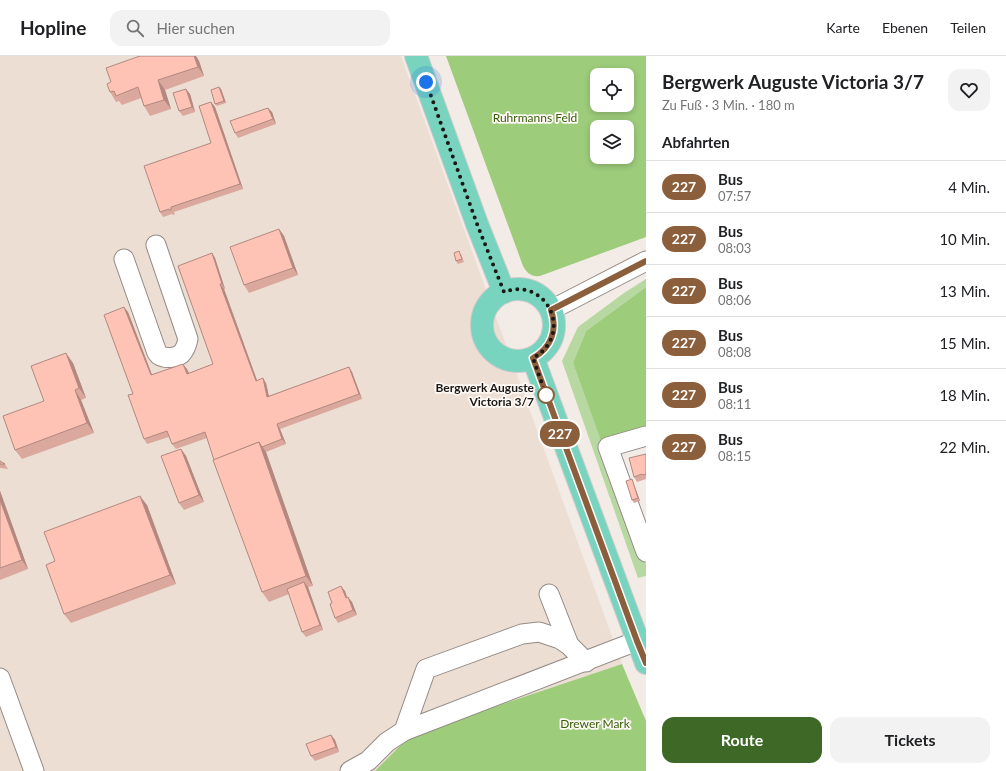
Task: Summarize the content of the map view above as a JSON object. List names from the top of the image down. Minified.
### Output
{"parks":["Ruhrmanns Feld","Drewer Mark"],"places":["Bergwerk Auguste Victoria 3/7"],"lines":["bus line 227"],"page":{"header":"Hopline","search":"Hier suchen","nav":["Karte","Ebenen","Teilen"],"on_map":"227","heading":[["Bergwerk Auguste Victoria 3/7","Zu Fuß · 3 Min. · 180 m"],"Abfahrten"],"list":[{"mark":"227","name":"Bus","note":"07:57","value":"4 Min."},{"mark":"227","name":"Bus","note":"08:03","value":"10 Min."},{"mark":"227","name":"Bus","note":"08:06","value":"13 Min."},{"mark":"227","name":"Bus","note":"08:08","value":"15 Min."},{"mark":"227","name":"Bus","note":"08:11","value":"18 Min."},{"mark":"227","name":"Bus","note":"08:15","value":"22 Min."}],"buttons":["Route","Tickets"]}}
